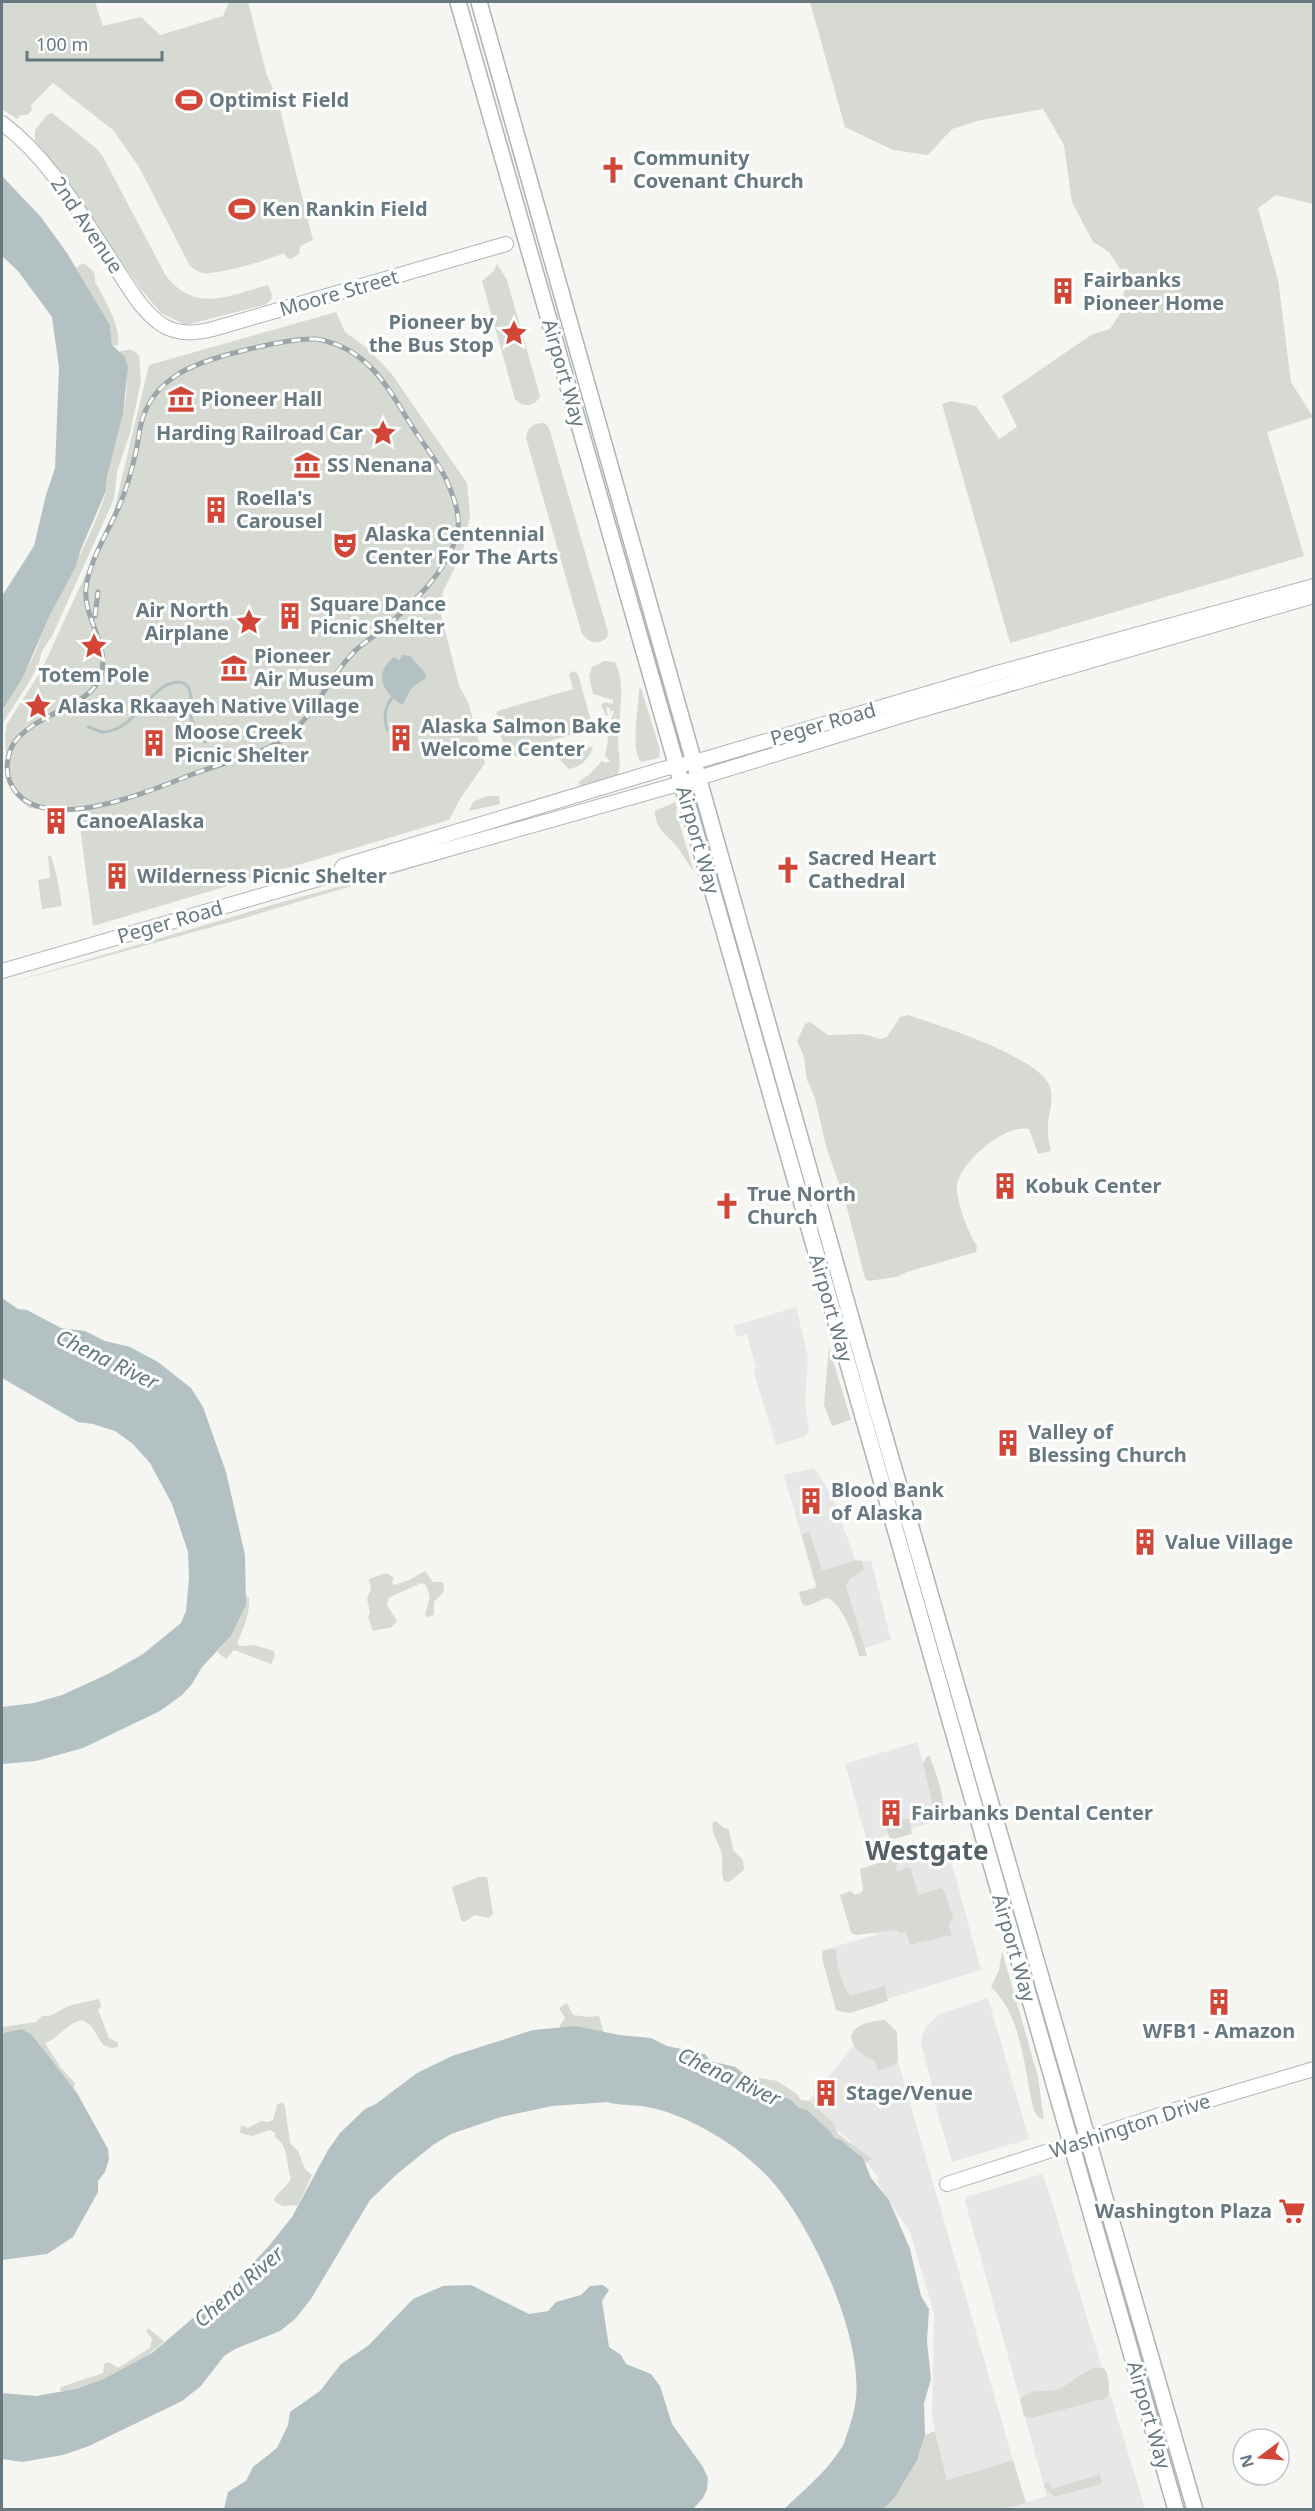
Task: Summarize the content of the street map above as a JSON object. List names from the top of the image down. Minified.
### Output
{"streets":{"main road":["2nd Avenue","Moore Street","Airport Way","Peger Road","Washington Drive"]},"crossings":[["2nd Avenue","Moore Street"],["Airport Way","Peger Road"],["Airport Way","Washington Drive"]],"districts":["Westgate"],"water":["Chena River"],"places":{"sports":["Optimist Field","Ken Rankin Field"],"church":["Community Covenant Church","Sacred Heart Cathedral","True North Church"],"building":["Fairbanks Pioneer Home","Roella's Carousel","Square Dance Picnic Shelter","Alaska Salmon Bake Welcome Center","Moose Creek Picnic Shelter","CanoeAlaska","Wilderness Picnic Shelter","Kobuk Center","Valley of Blessing Church","Blood Bank of Alaska","Value Village","Fairbanks Dental Center","WFB1 - Amazon","Stage/Venue"],"place":["Pioneer by the Bus Stop","Harding Railroad Car","Air North Airplane","Totem Pole","Alaska Rkaayeh Native Village"],"museum":["Pioneer Hall","SS Nenana","Pioneer Air Museum"],"theatre":["Alaska Centennial Center For The Arts"],"supermarket":["Washington Plaza"]},"scale_bar":"100 m","north":"left"}
